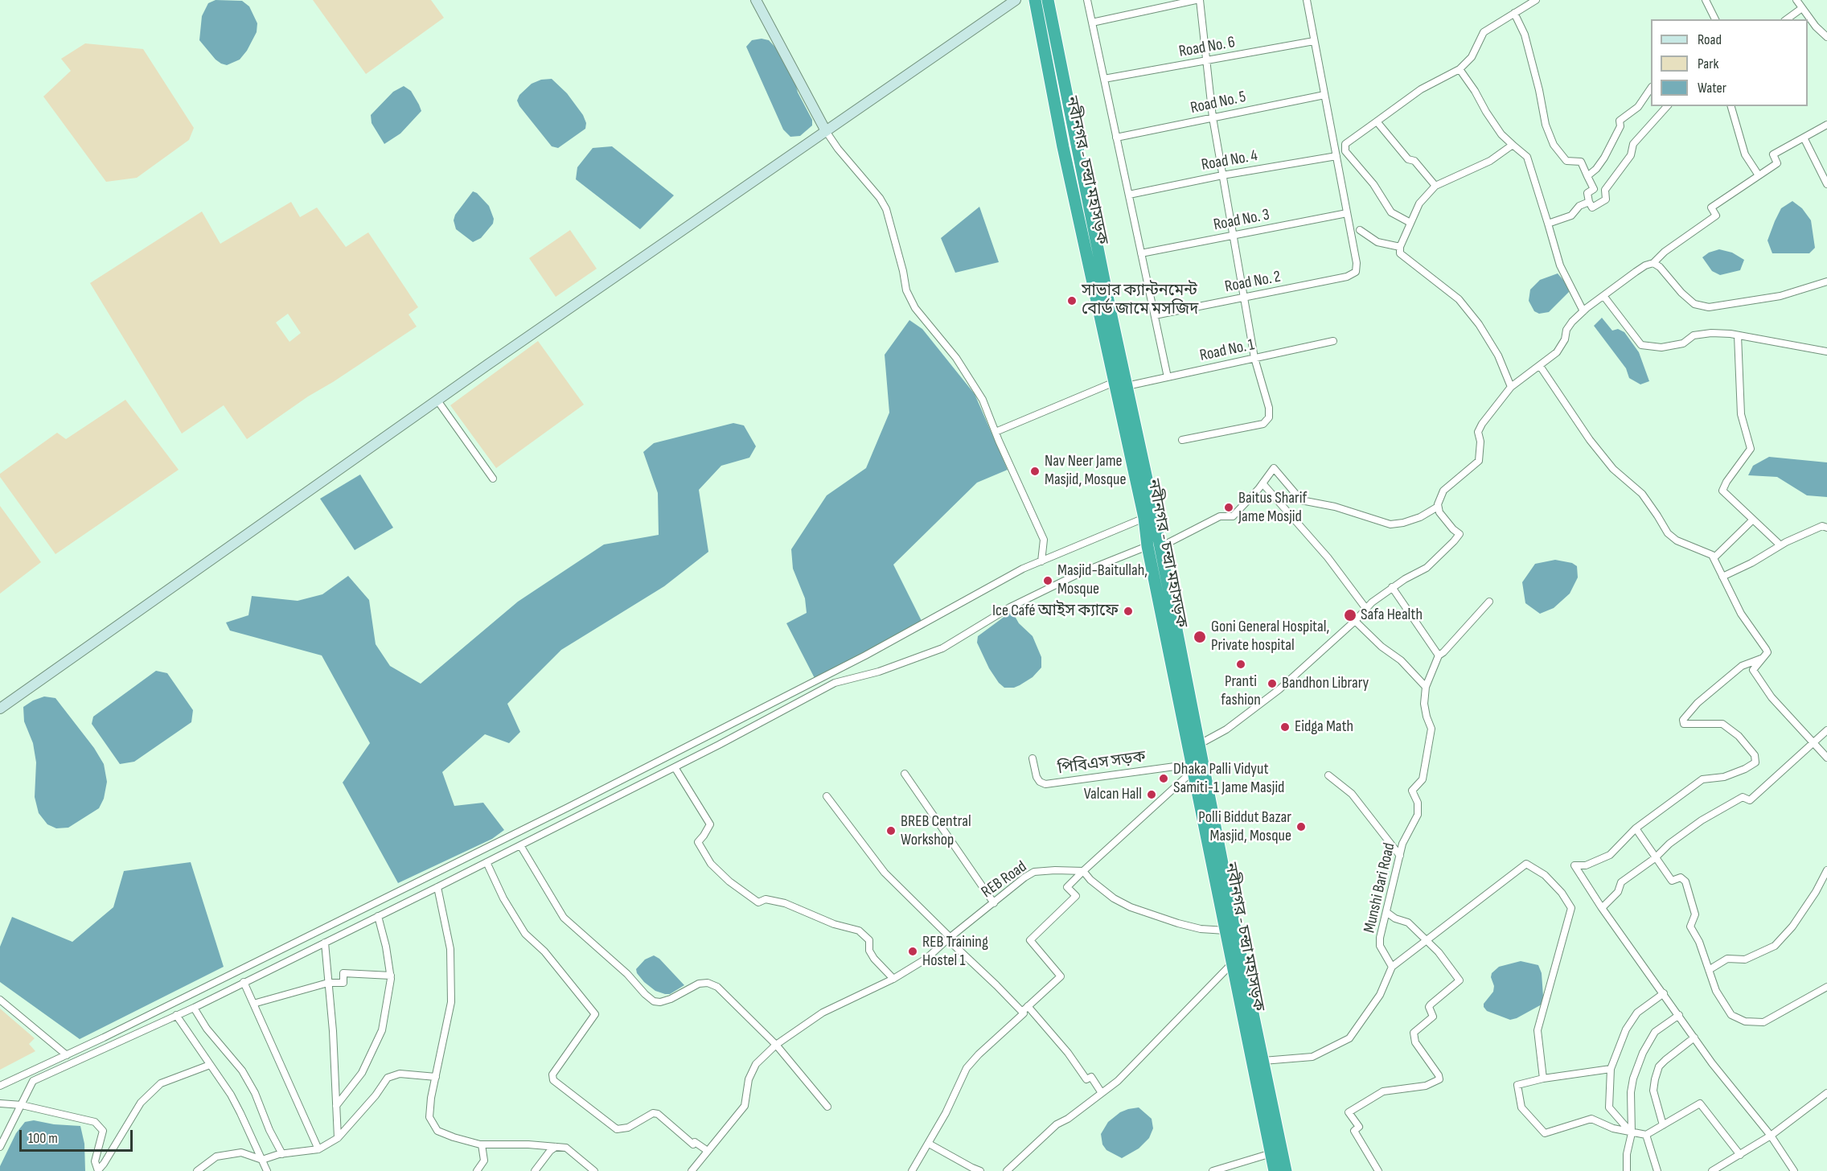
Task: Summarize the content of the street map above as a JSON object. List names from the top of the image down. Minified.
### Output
{"streets":{"highway":["নবীনগর - চন্দ্রা মহাসড়ক"],"street":["Road No. 6","Road No. 5","Road No. 4","Road No. 3","Road No. 2","Road No. 1","পিবিএস সড়ক","REB Road","Munshi Bari Road"]},"crossings":[["নবীনগর - চন্দ্রা মহাসড়ক","Road No. 1"],["নবীনগর - চন্দ্রা মহাসড়ক","পিবিএস সড়ক"],["Road No. 3","Road No. 2"]],"places":["সাভার ক্যান্টনমেন্ট বোর্ড জামে মসজিদ","Nav Neer Jame Masjid, Mosque","Baitus Sharif Jame Mosjid","Masjid-Baitullah, Mosque","Ice Café আইস ক্যাফে","Safa Health","Goni General Hospital, Private hospital","Pranti fashion","Bandhon Library","Eidga Math","Dhaka Palli Vidyut Samiti-1 Jame Masjid","Valcan Hall","Polli Biddut Bazar Masjid, Mosque","BREB Central Workshop","REB Training Hostel 1"],"legend":["Road","Park","Water"],"scale_bar":"100 m"}
